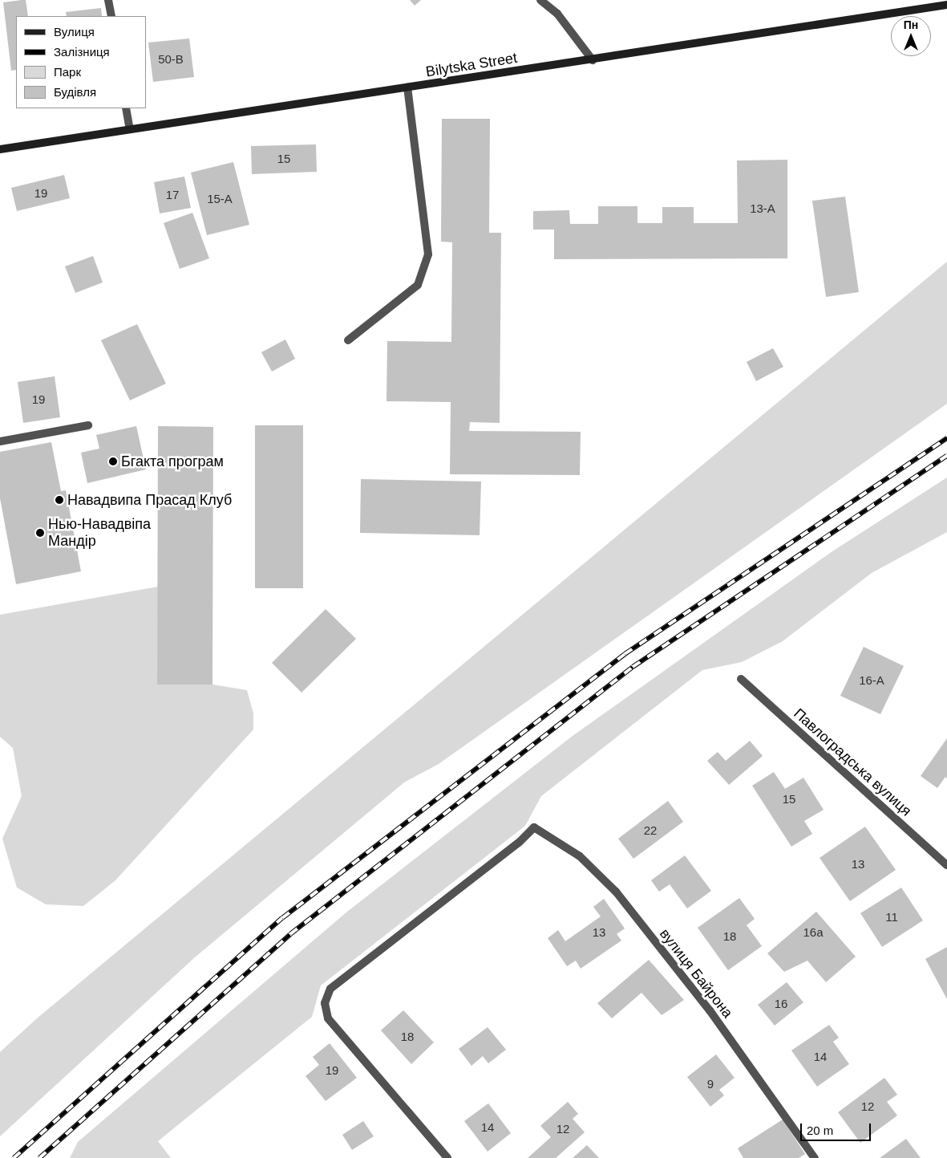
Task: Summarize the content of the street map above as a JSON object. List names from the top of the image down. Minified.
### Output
{"streets":{"main road":["Bilytska Street"],"street":["Павлоградська вулиця","вулиця Байрона"]},"places":["Бгакта програм","Навадвипа Прасад Клуб","Нью-Навадвіпа Мандір"],"house_numbers":["50-В","15","19","17","15-А","13-А","19","16-А","15","22","13","11","13","16а","18","16","18","14","19","9","12","14","12"],"legend":["Вулиця","Залізниця","Парк","Будівля"],"scale_bar":"20 m","north":"top"}
